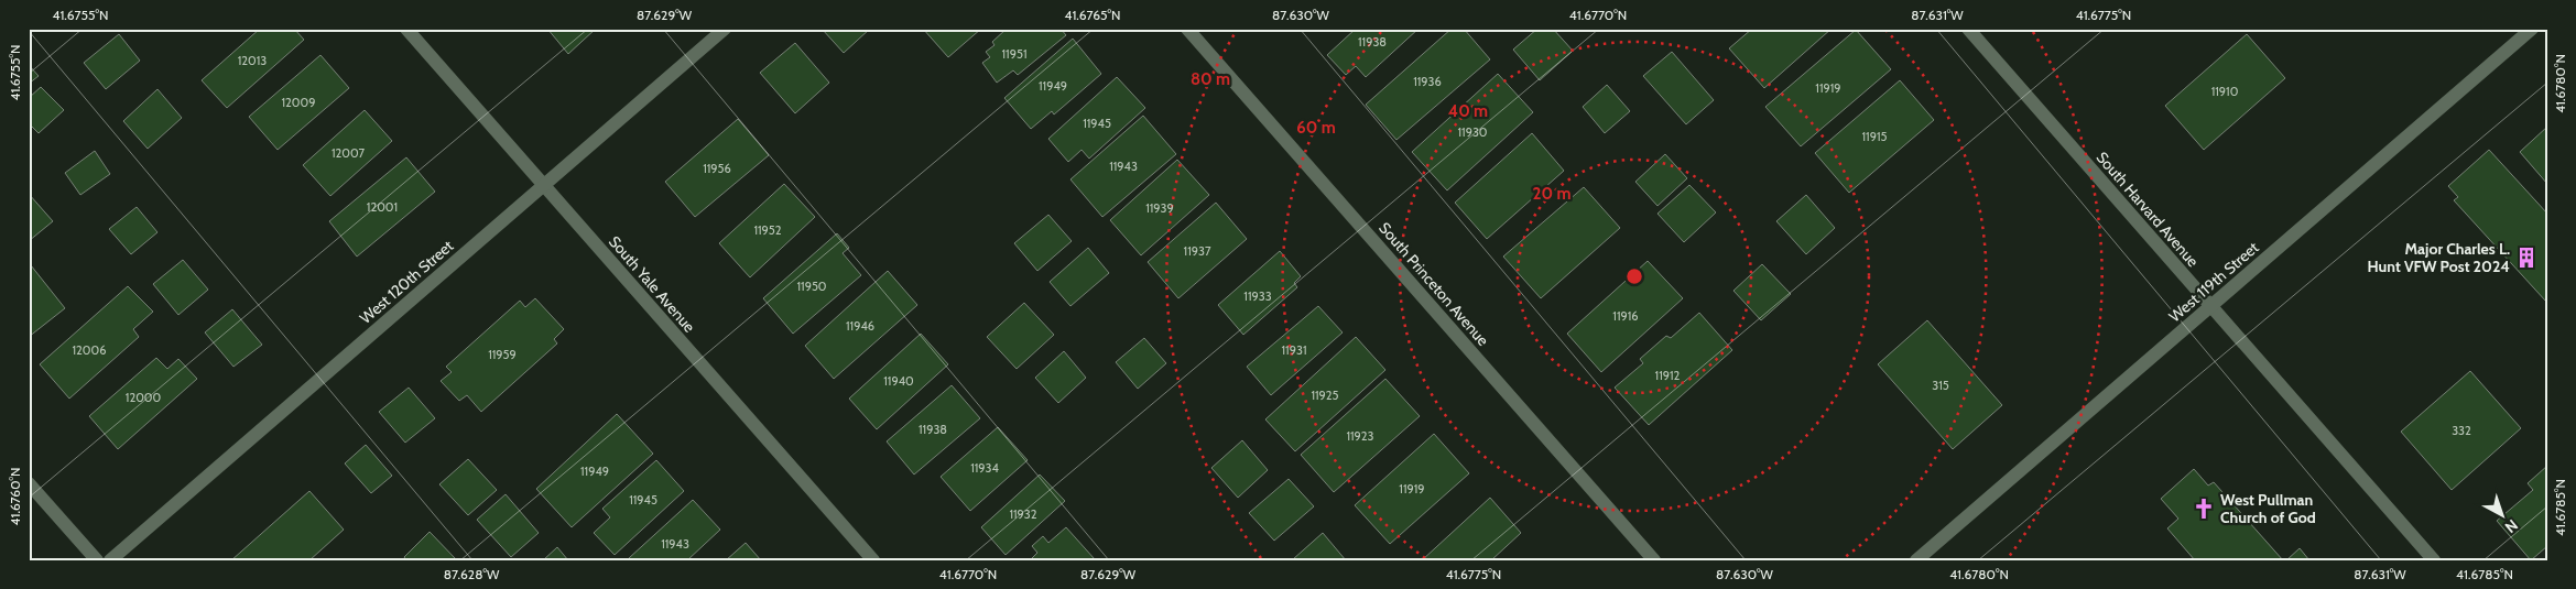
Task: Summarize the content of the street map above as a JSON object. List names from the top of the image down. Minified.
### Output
{"streets":{"street":["South Harvard Avenue","West 120th Street","West 119th Street","South Yale Avenue","South Princeton Avenue"]},"crossings":[["South Harvard Avenue","West 119th Street"],["West 120th Street","South Yale Avenue"]],"places":{"building":["Major Charles L. Hunt VFW Post 2024"],"church":["West Pullman Church of God"]},"house_numbers":["11938","11951","12013","11936","11949","11919","11910","12009","11945","11930","11915","12007","11943","11956","12001","11939","11952","11937","11950","11933","11916","11946","12006","11931","11959","11912","11940","315","11925","12000","11938","332","11923","11934","11949","11919","11945","11932","11943"],"north":"bottom right","coordinates":["41.6755°N","87.629°W","41.6765°N","87.630°W","41.6770°N","87.631°W","41.6775°N","41.6780°N","41.6760°N","41.6785°N","87.628°W"],"rings":["80 m","40 m","60 m","20 m"]}
